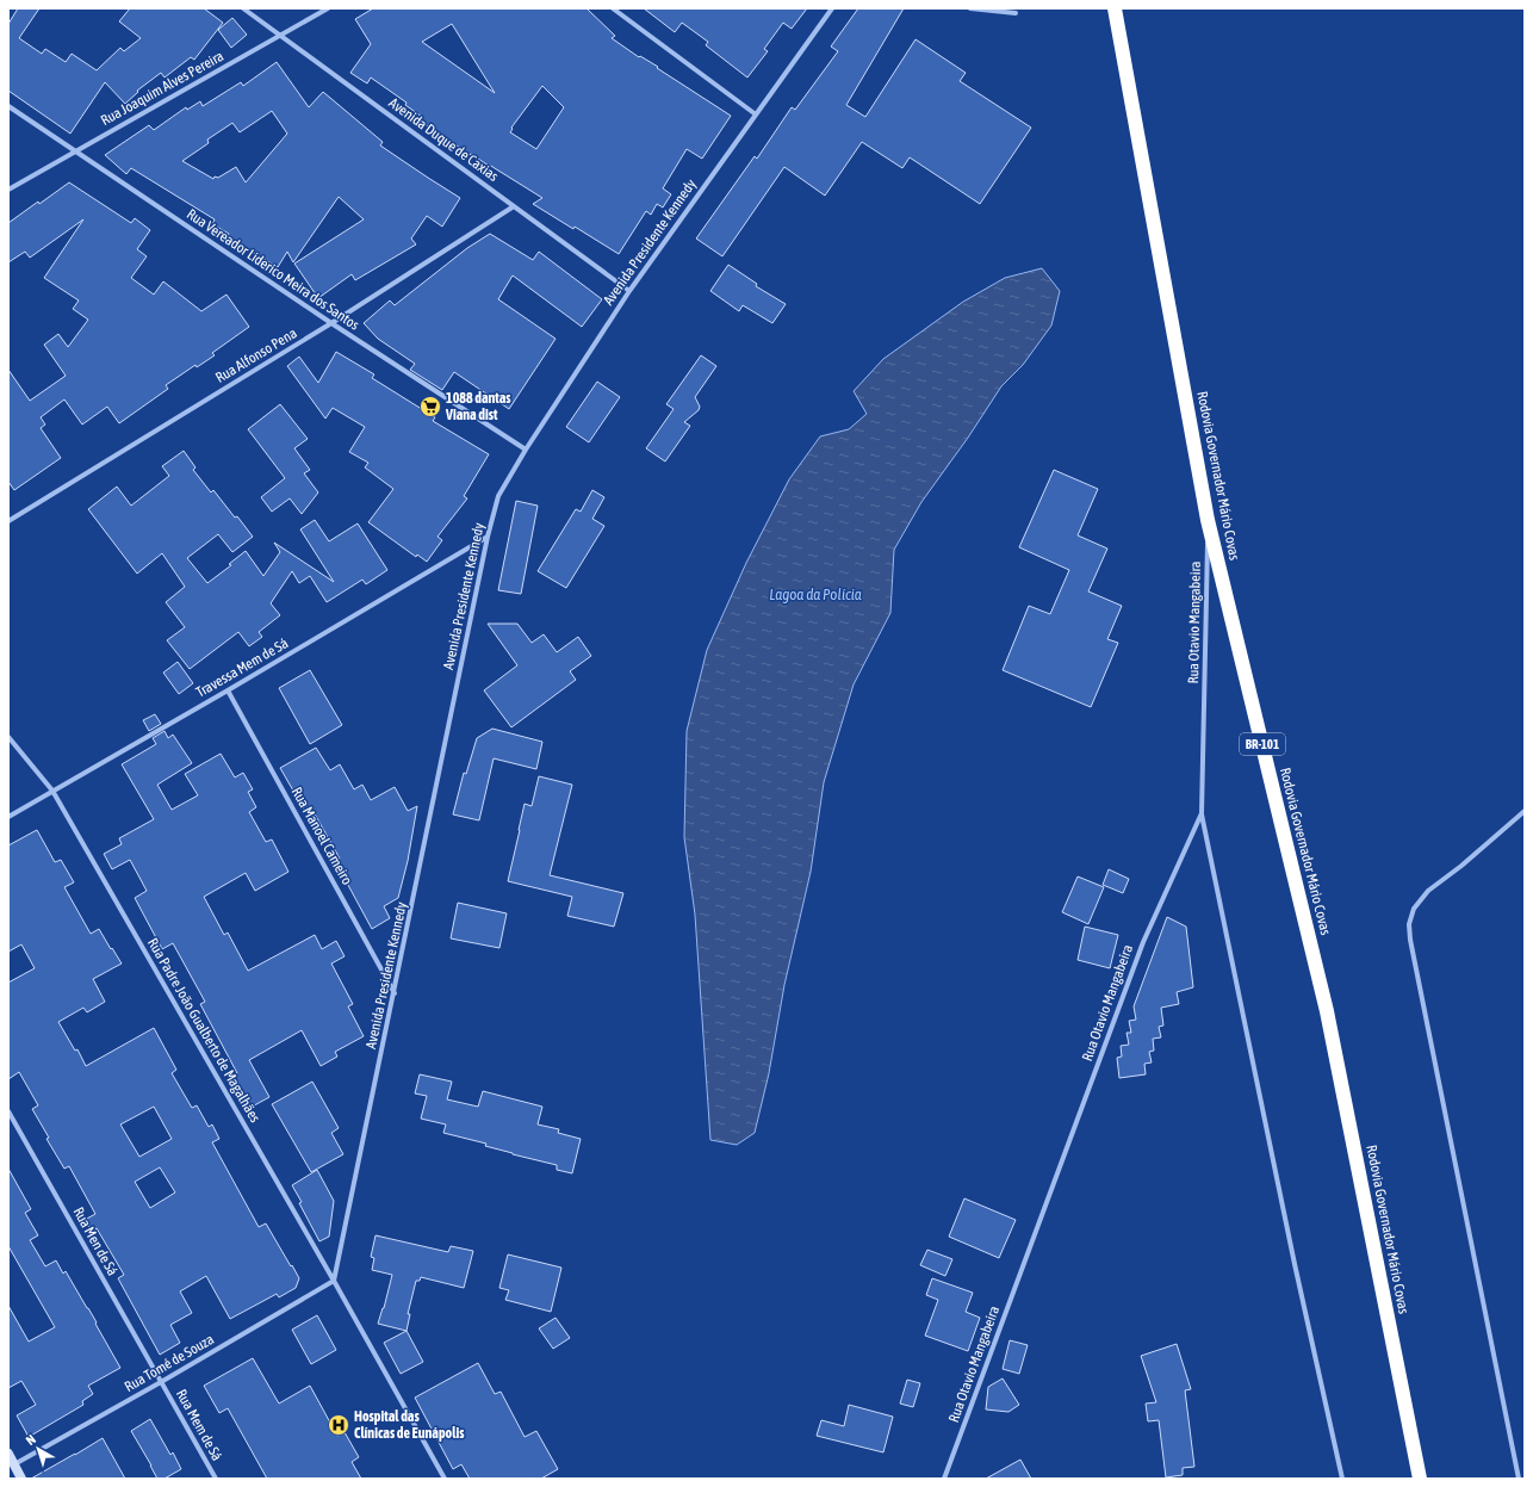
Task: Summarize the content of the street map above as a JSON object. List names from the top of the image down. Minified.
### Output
{"streets":{"highway":["Rodovia Governador Mário Covas","BR-101"],"street":["Rua Joaquim Alves Pereira","Avenida Duque de Caxias","Avenida Presidente Kennedy","Rua Vereador Liderico Meira dos Santos","Rua Alfonso Pena","Rua Otavio Mangabeira","Travessa Mem de Sá","Rua Manoel Cameiro","Rua Padre João Gualberto de Magalhães","Rua Men de Sá","Rua Tomé de Souza","Rua Mem de Sá"]},"crossings":[["Rua Joaquim Alves Pereira","Avenida Duque de Caxias"],["Rua Joaquim Alves Pereira","Rua Vereador Liderico Meira dos Santos"],["Avenida Duque de Caxias","Avenida Presidente Kennedy"],["Avenida Duque de Caxias","Rua Alfonso Pena"],["Avenida Presidente Kennedy","Rua Vereador Liderico Meira dos Santos"],["Avenida Presidente Kennedy","Travessa Mem de Sá"],["Avenida Presidente Kennedy","Rua Manoel Cameiro"],["Avenida Presidente Kennedy","Rua Padre João Gualberto de Magalhães"],["Avenida Presidente Kennedy","Rua Tomé de Souza"],["Rua Vereador Liderico Meira dos Santos","Rua Alfonso Pena"],["Rodovia Governador Mário Covas","Rua Otavio Mangabeira"],["Travessa Mem de Sá","Rua Manoel Cameiro"],["Travessa Mem de Sá","Rua Padre João Gualberto de Magalhães"],["Rua Padre João Gualberto de Magalhães","Rua Tomé de Souza"],["Rua Men de Sá","Rua Tomé de Souza"],["Rua Men de Sá","Rua Mem de Sá"],["Rua Tomé de Souza","Rua Mem de Sá"]],"water":["Lagoa da Polícia"],"places":{"supermarket":["1088 dantas Viana dist"],"hospital":["Hospital das Clínicas de Eunápolis"]},"north":"top left"}
